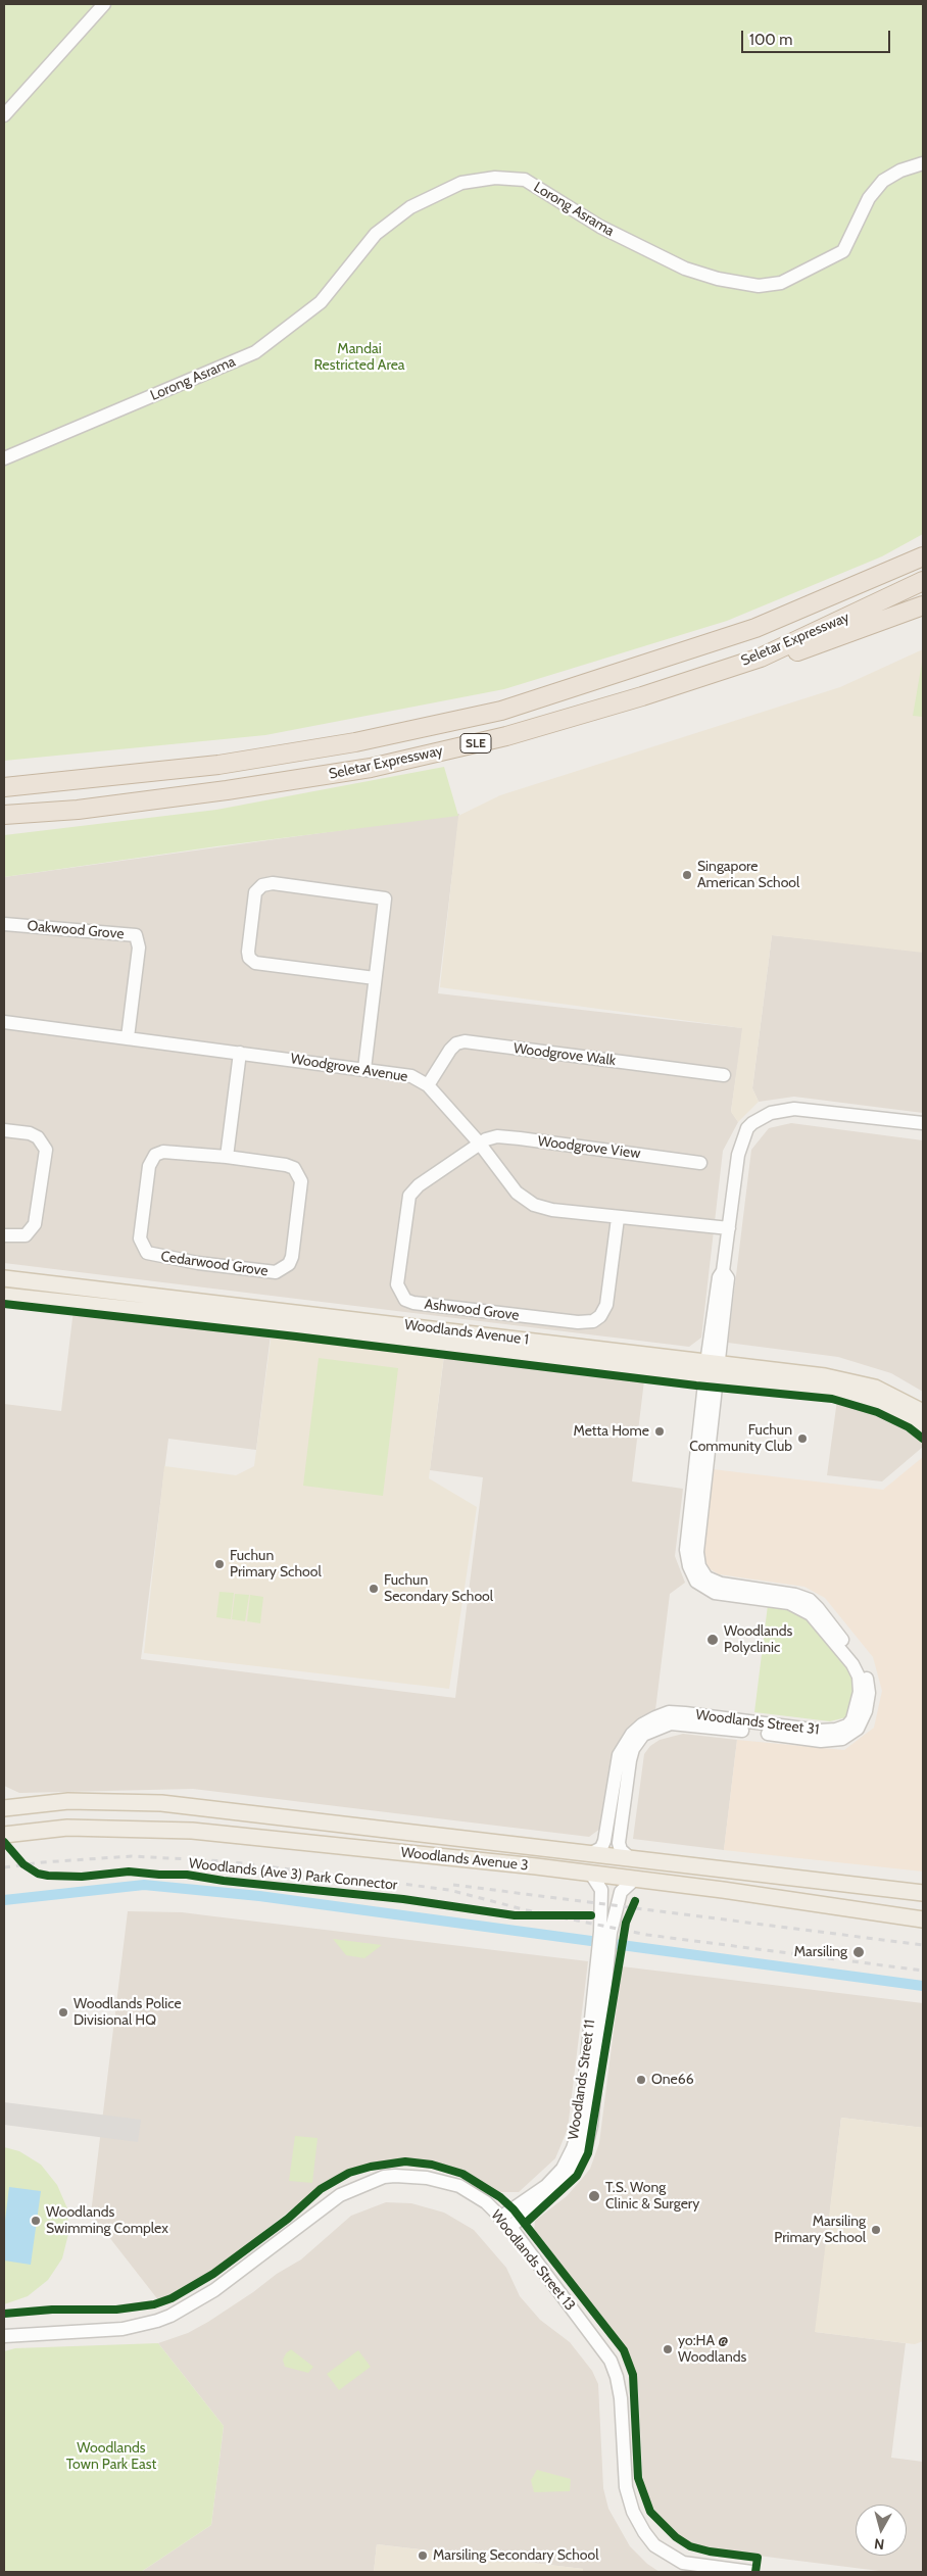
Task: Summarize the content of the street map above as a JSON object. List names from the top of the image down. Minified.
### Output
{"streets":{"highway":["Seletar Expressway","SLE"],"main road":["Woodlands Avenue 1","Woodlands Avenue 3"],"street":["Lorong Asrama","Oakwood Grove","Woodgrove Walk","Woodgrove Avenue","Woodgrove View","Cedarwood Grove","Ashwood Grove","Woodlands Street 31","Woodlands Street 11","Woodlands Street 13"],"cycle path":["Woodlands (Ave 3) Park Connector"]},"crossings":[["Oakwood Grove","Woodgrove Avenue"],["Woodgrove Walk","Woodgrove Avenue"],["Woodgrove Avenue","Woodgrove View"],["Woodgrove Avenue","Ashwood Grove"],["Woodgrove View","Ashwood Grove"],["Woodlands Avenue 1","Woodlands Street 31"],["Woodlands Street 31","Woodlands Avenue 3"],["Woodlands Avenue 3","Woodlands Street 11"],["Woodlands Street 11","Woodlands Street 13"]],"parks":["Mandai Restricted Area","Woodlands Town Park East"],"places":["Singapore American School","Metta Home","Fuchun Community Club","Fuchun Primary School","Fuchun Secondary School","Woodlands Polyclinic","Marsiling","Woodlands Police Divisional HQ","One66","T.S. Wong Clinic & Surgery","Woodlands Swimming Complex","Marsiling Primary School","yo:HA @ Woodlands","Marsiling Secondary School"],"scale_bar":"100 m","north":"bottom"}
